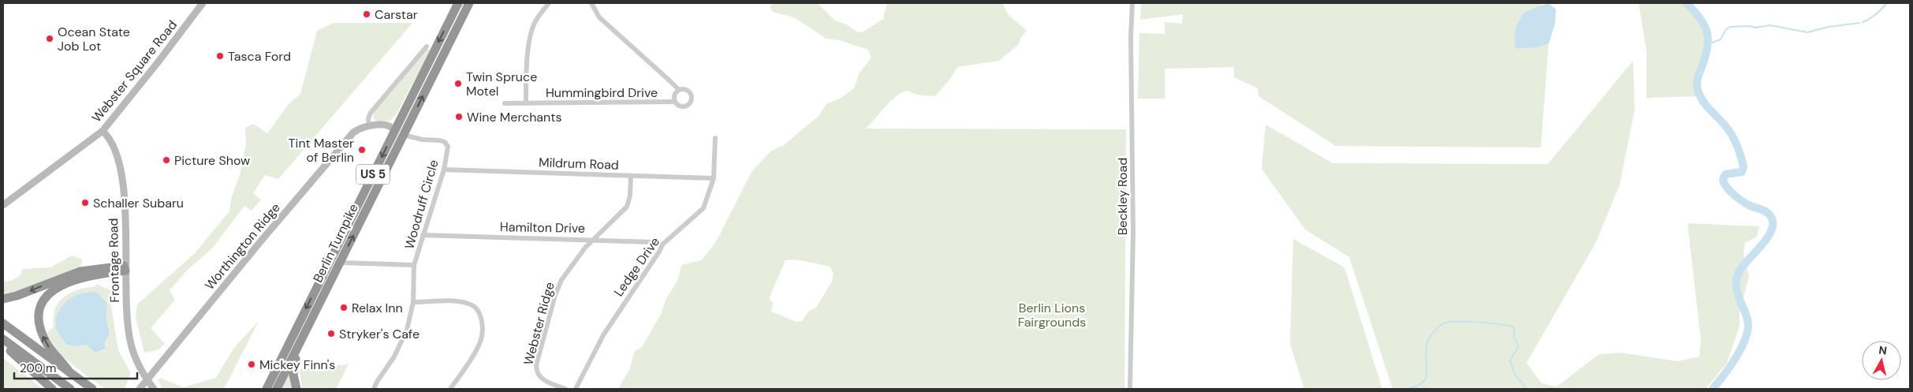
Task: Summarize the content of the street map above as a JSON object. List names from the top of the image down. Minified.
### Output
{"streets":{"highway":["US 5","Berlin Turnpike"],"main road":["Webster Square Road","Worthington Ridge","Frontage Road"],"street":["Hummingbird Drive","Mildrum Road","Beckley Road","Woodruff Circle","Hamilton Drive","Ledge Drive","Webster Ridge"]},"crossings":[["Webster Square Road","Frontage Road"],["Mildrum Road","Woodruff Circle"],["Mildrum Road","Ledge Drive"],["Mildrum Road","Webster Ridge"],["Woodruff Circle","Hamilton Drive"],["Woodruff Circle","Berlin Turnpike"],["Woodruff Circle","Worthington Ridge"],["Hamilton Drive","Ledge Drive"],["Hamilton Drive","Webster Ridge"],["Berlin Turnpike","Worthington Ridge"],["Worthington Ridge","Frontage Road"]],"parks":["Berlin Lions Fairgrounds"],"places":["Carstar","Ocean State Job Lot","Tasca Ford","Twin Spruce Motel","Wine Merchants","Tint Master of Berlin","Picture Show","Schaller Subaru","Relax Inn","Stryker's Cafe","Mickey Finn's"],"scale_bar":"200 m","north":"top"}
